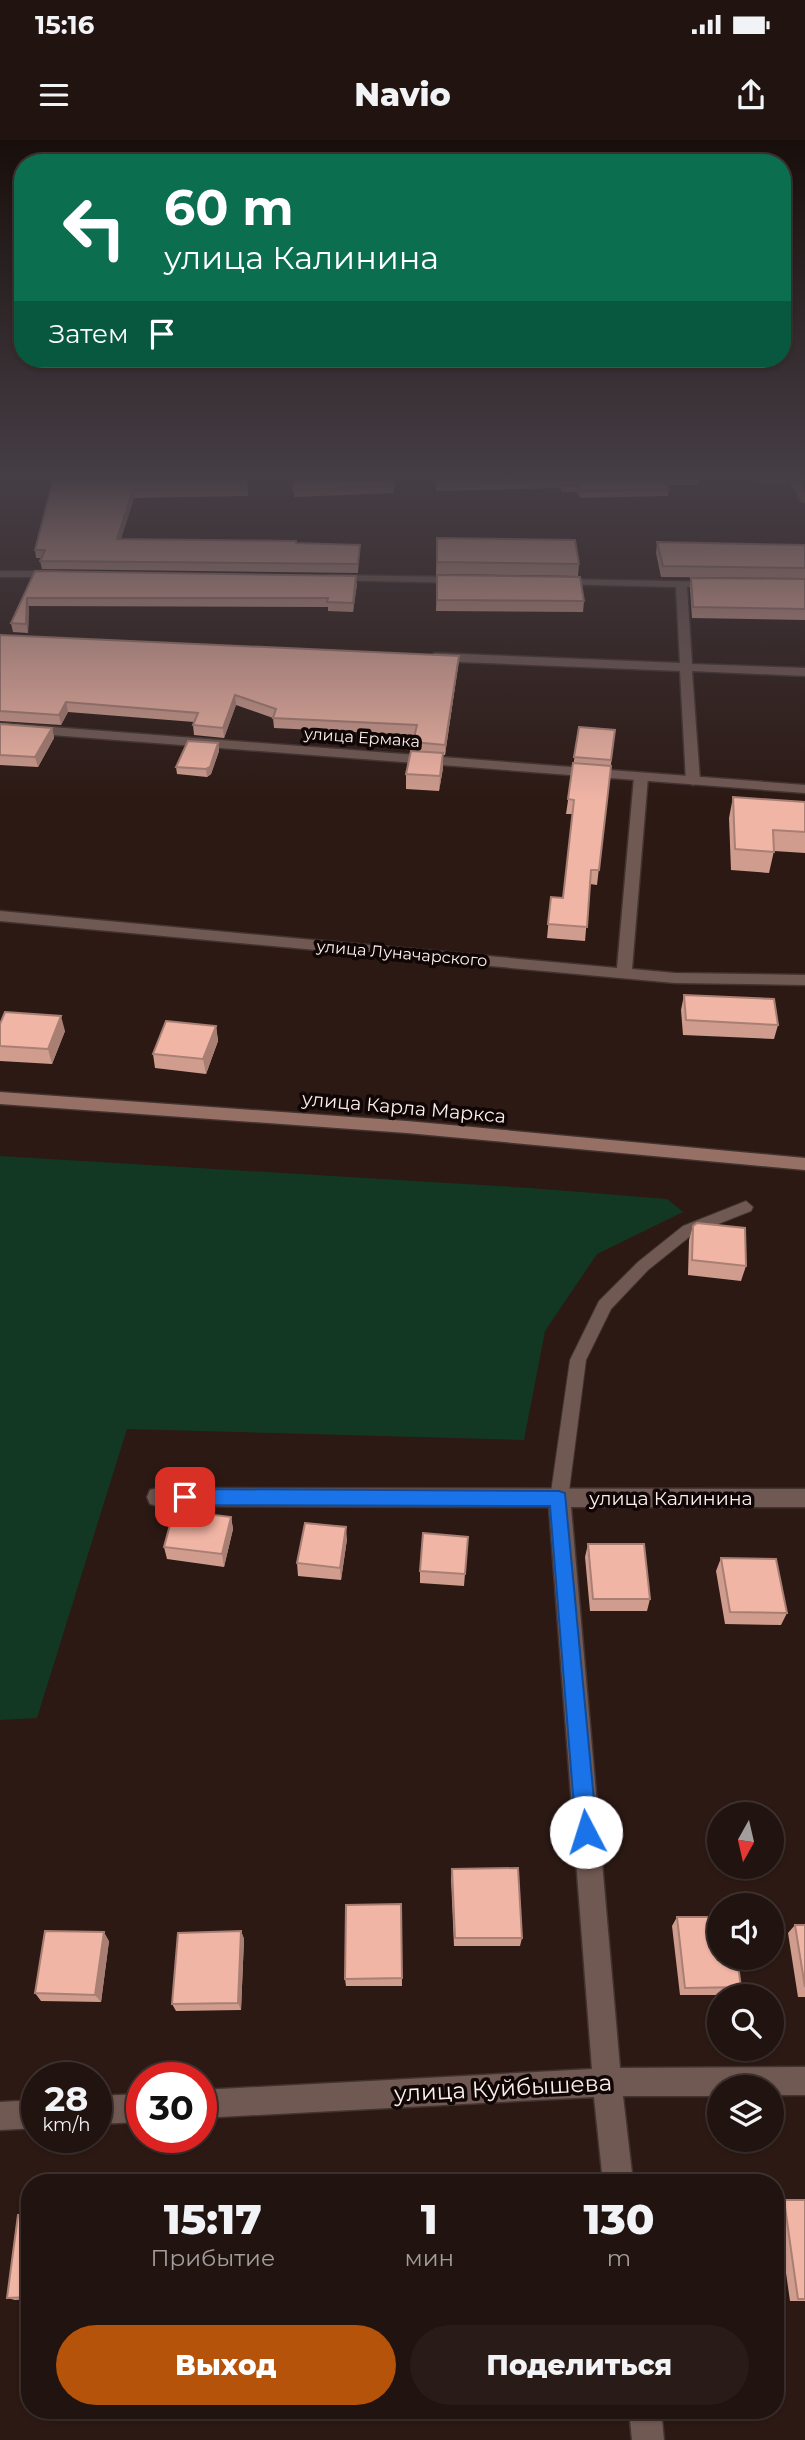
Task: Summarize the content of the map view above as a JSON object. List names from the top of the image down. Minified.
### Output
{"streets":{"main road":["улица Карла Маркса"],"street":["улица Ермака","улица Луначарского","улица Калинина","улица Куйбышева"]},"north":"bottom","page":{"status":"15:16","header":"Navio","turn":["60 m","улица Калинина"],"then":"Затем","speed":"28 km/h","limit":"30","eta":["15:17","Прибытие","1","мин","130","m"],"buttons":["Выход","Поделиться"]}}
